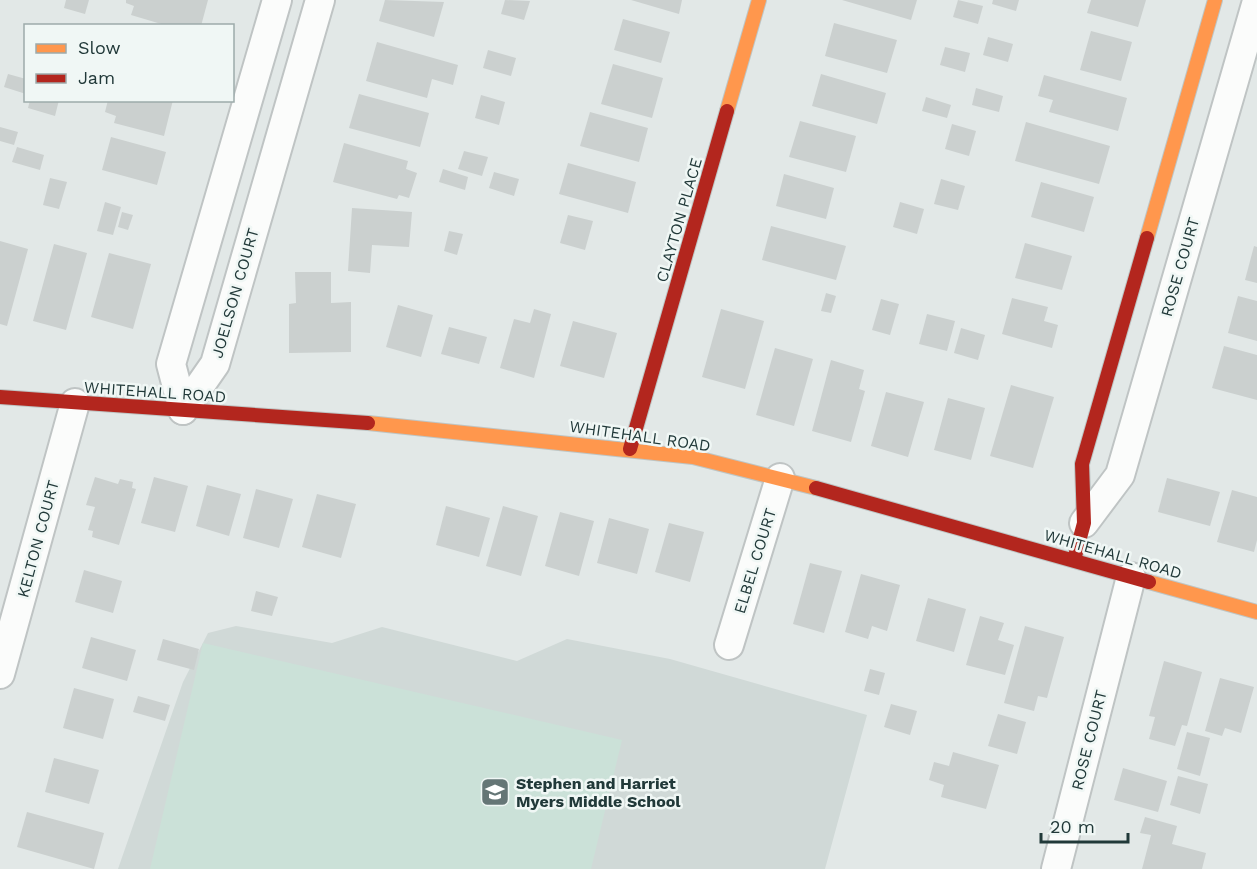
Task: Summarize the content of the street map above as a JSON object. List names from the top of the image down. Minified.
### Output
{"streets":{"street":["CLAYTON PLACE","ROSE COURT","JOELSON COURT","WHITEHALL ROAD","KELTON COURT","ELBEL COURT"]},"crossings":[["CLAYTON PLACE","WHITEHALL ROAD"],["ROSE COURT","WHITEHALL ROAD"],["JOELSON COURT","WHITEHALL ROAD"],["WHITEHALL ROAD","KELTON COURT"],["WHITEHALL ROAD","ELBEL COURT"]],"places":{"school or university":["Stephen and Harriet Myers Middle School"]},"legend":["Slow","Jam"],"scale_bar":"20 m"}
